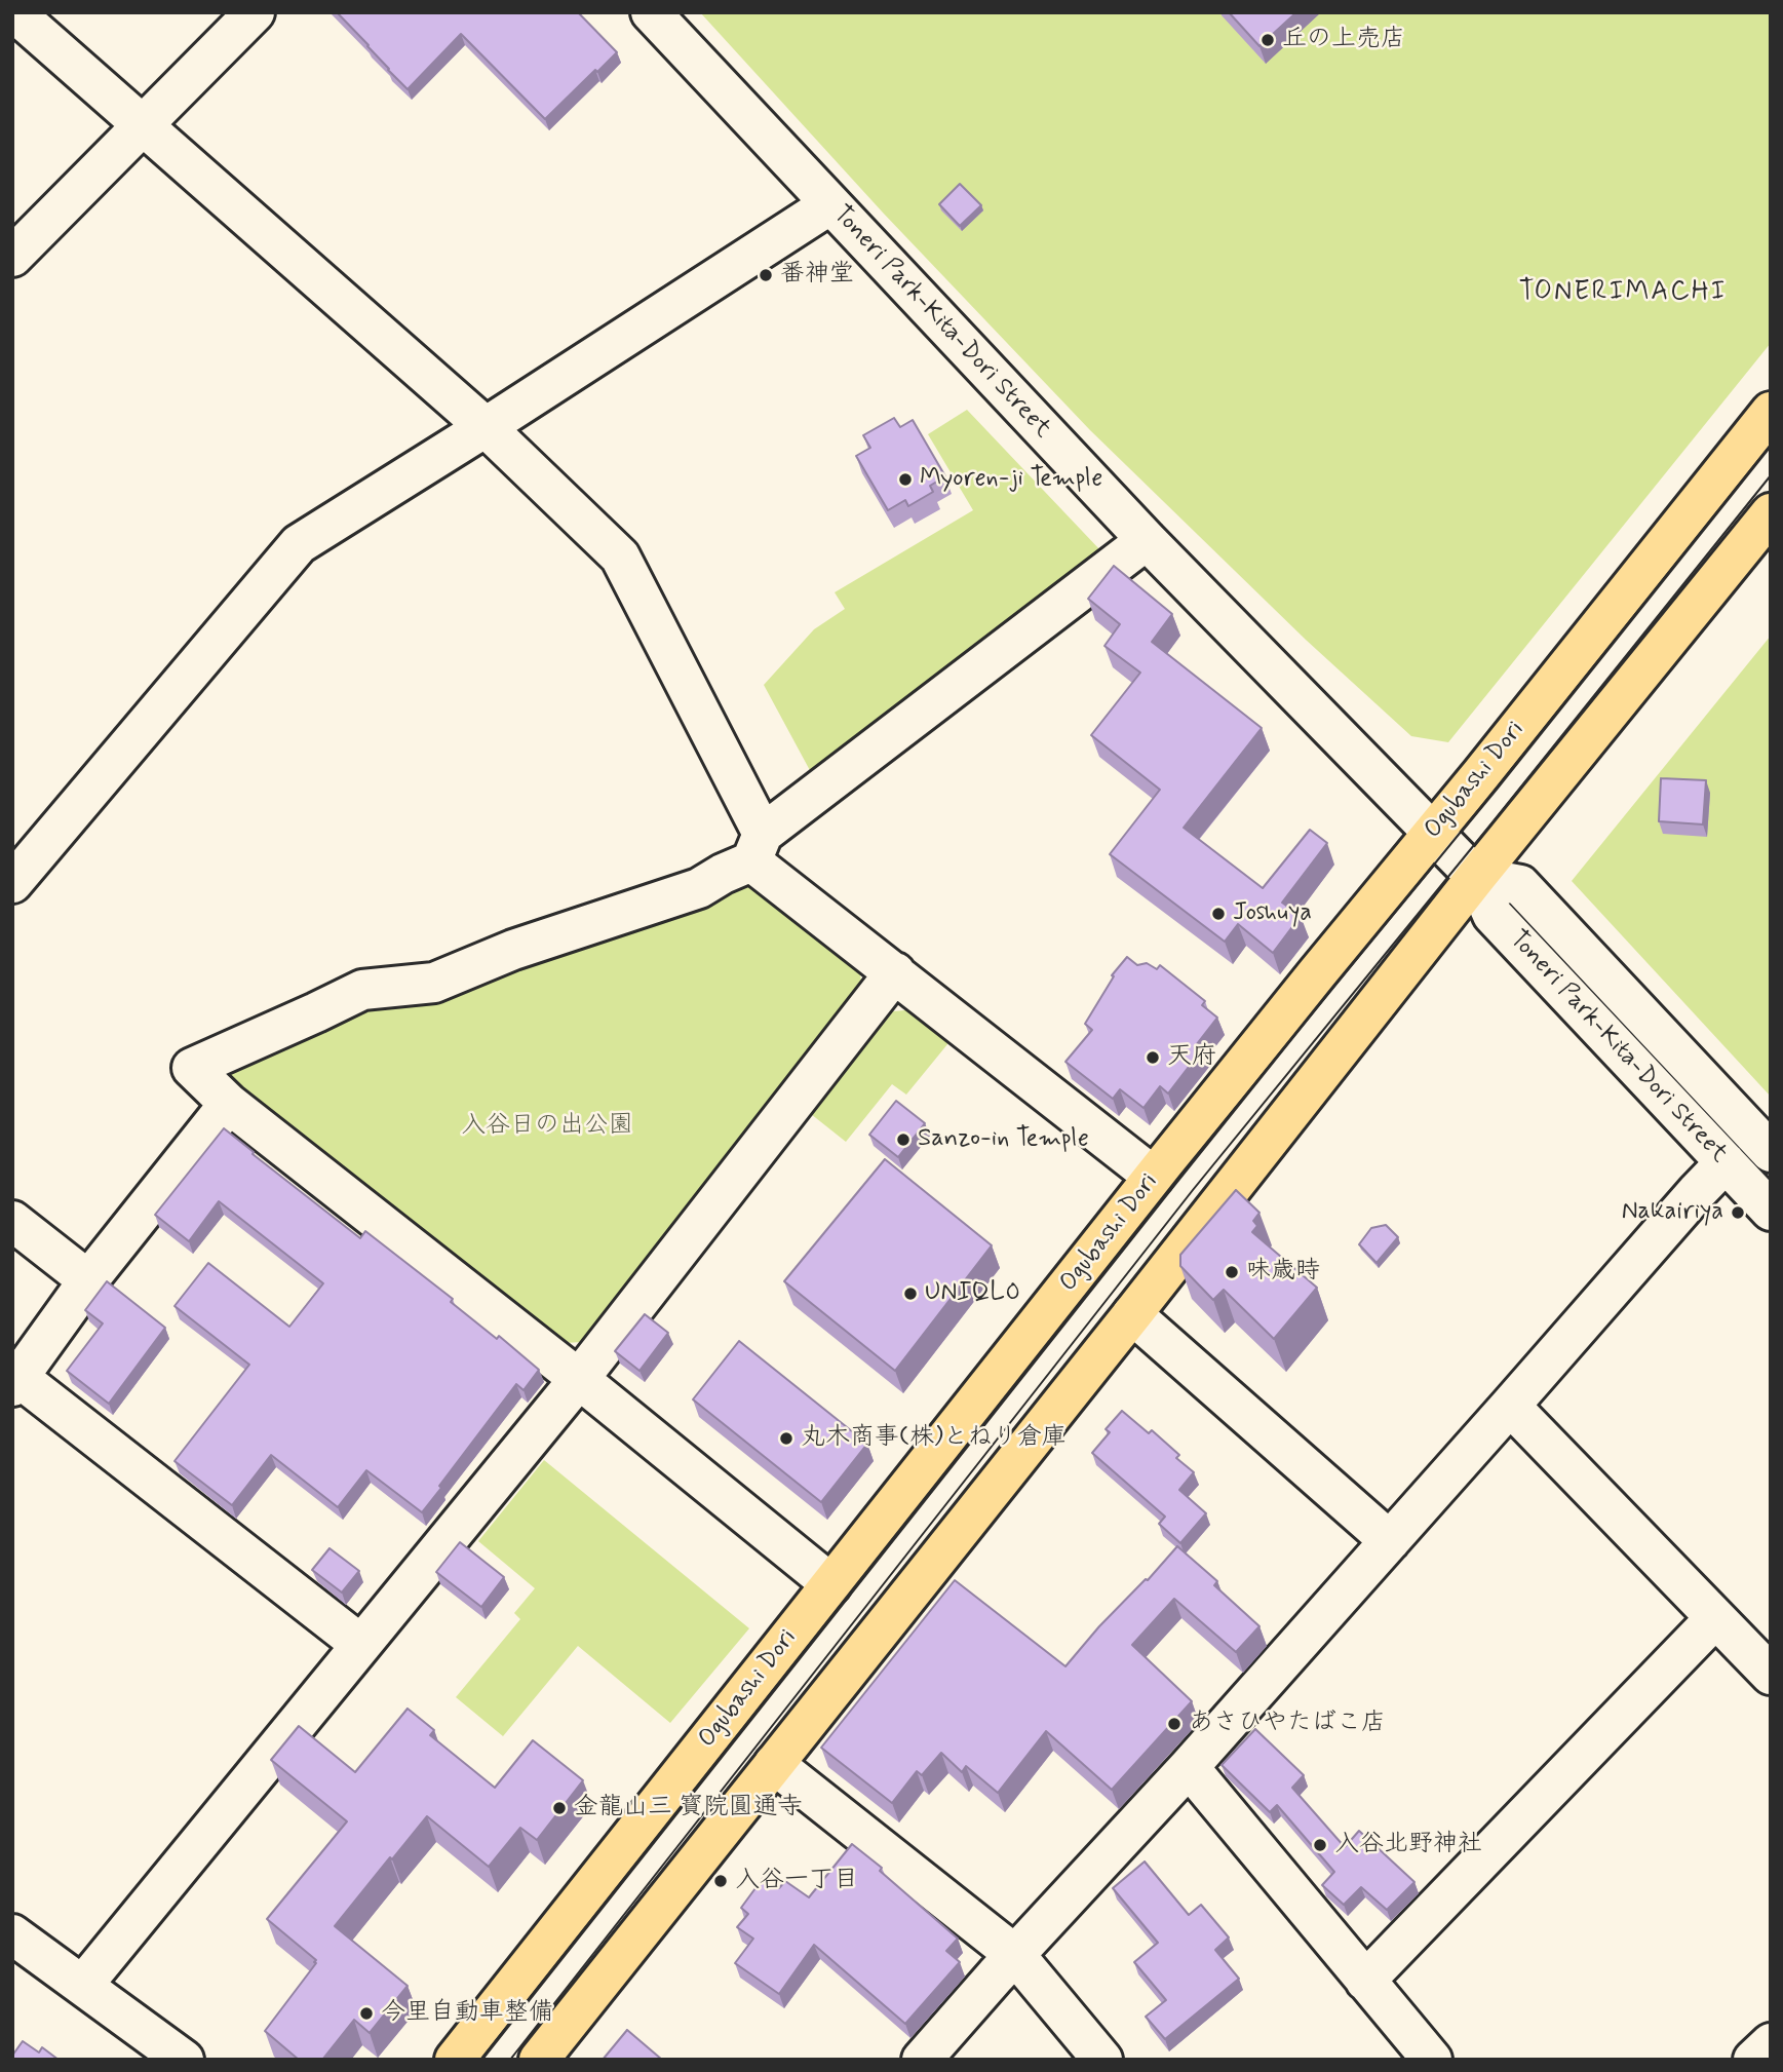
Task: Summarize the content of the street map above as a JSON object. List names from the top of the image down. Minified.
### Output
{"streets":{"main road":["Ogubashi Dori"],"street":["Toneri Park-Kita-Dori Street"]},"crossings":[["Toneri Park-Kita-Dori Street","Ogubashi Dori"]],"districts":["TONERIMACHI"],"parks":["入谷日の出公園"],"places":["丘の上売店","番神堂","Myoren-ji Temple","Joshuya","天府","Sanzo-in Temple","Nakairiya","味歳時","UNIQLO","丸木商事(株)とねり倉庫","あさひやたばこ店","金龍山三 寳院圓通寺","入谷北野神社","入谷一丁目","今里自動車整備"]}
